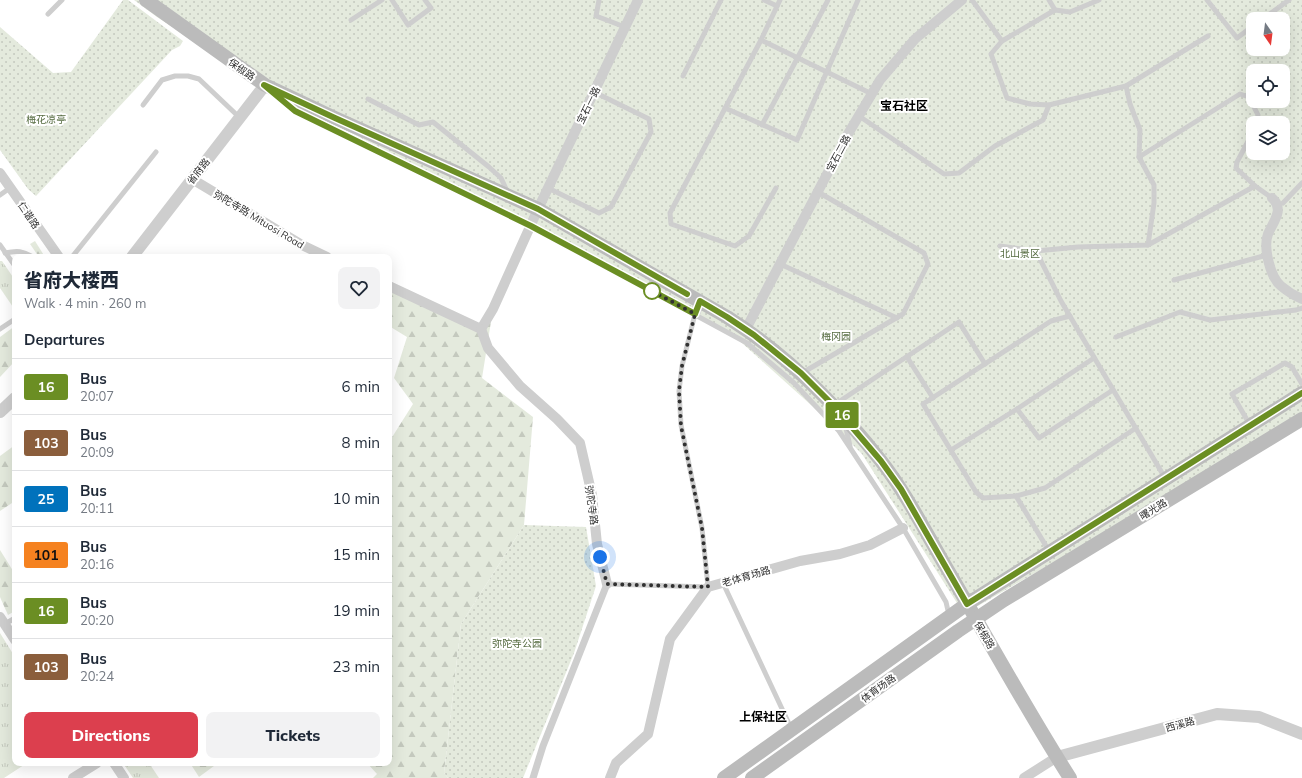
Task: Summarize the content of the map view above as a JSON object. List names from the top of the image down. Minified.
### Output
{"streets":{"main road":["保俶路","曙光路","体育场路"],"street":["宝石一路","宝石二路","省府路","仁谐路","弥陀寺路 Mituosi Road","弥陀寺路","老体育场路","西溪路"]},"crossings":[["保俶路","宝石一路"],["保俶路","宝石二路"],["保俶路","省府路"],["保俶路","曙光路"],["保俶路","体育场路"],["保俶路","西溪路"],["省府路","弥陀寺路 Mituosi Road"],["曙光路","体育场路"]],"districts":["宝石社区","上保社区"],"parks":["梅花凉亭","北山景区","梅冈园","弥陀寺公园"],"lines":["bus line 16"],"north":"bottom","page":{"on_map":"16","heading":[["省府大楼西","Walk · 4 min · 260 m"],"Departures"],"list":[{"mark":"16","name":"Bus","note":"20:07","value":"6 min"},{"mark":"103","name":"Bus","note":"20:09","value":"8 min"},{"mark":"25","name":"Bus","note":"20:11","value":"10 min"},{"mark":"101","name":"Bus","note":"20:16","value":"15 min"},{"mark":"16","name":"Bus","note":"20:20","value":"19 min"},{"mark":"103","name":"Bus","note":"20:24","value":"23 min"}],"buttons":["Directions","Tickets"]}}
